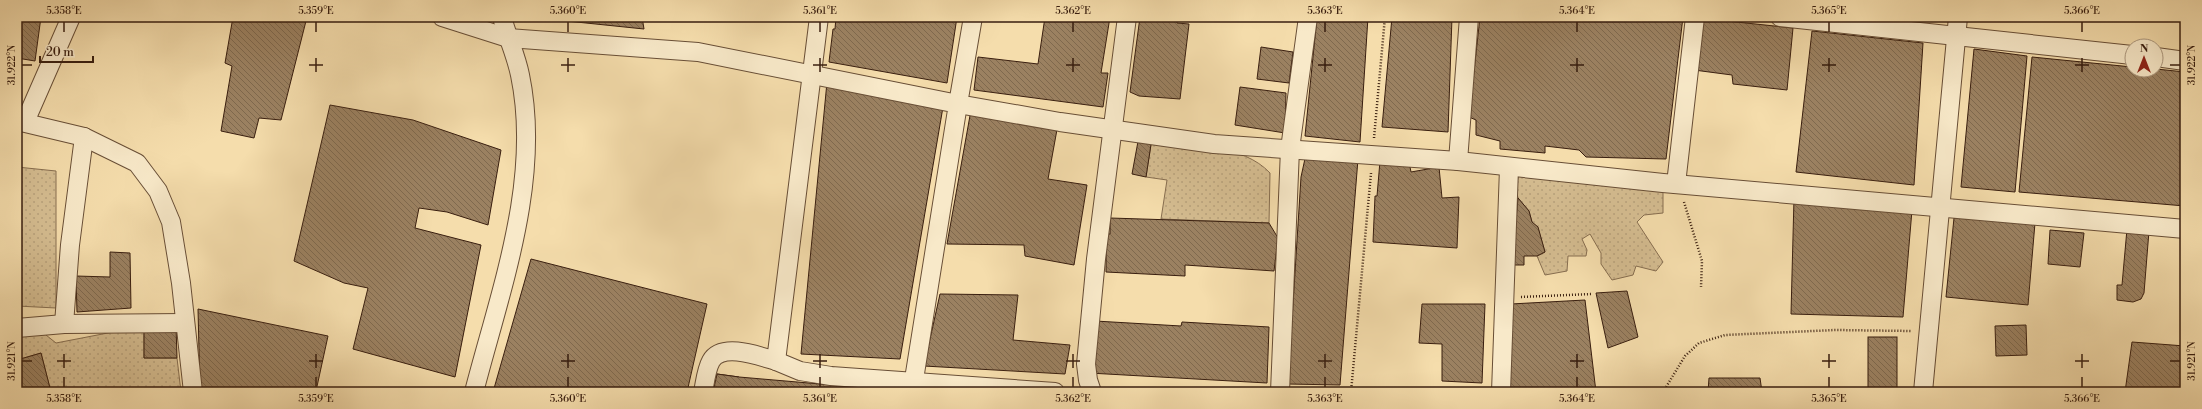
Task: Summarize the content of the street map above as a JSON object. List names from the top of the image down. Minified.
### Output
{"scale_bar":"20 m","north":"top","coordinates":["5.358°E","5.359°E","5.360°E","5.361°E","5.362°E","5.363°E","5.364°E","5.365°E","5.366°E","31.922°N","31.921°N"]}
